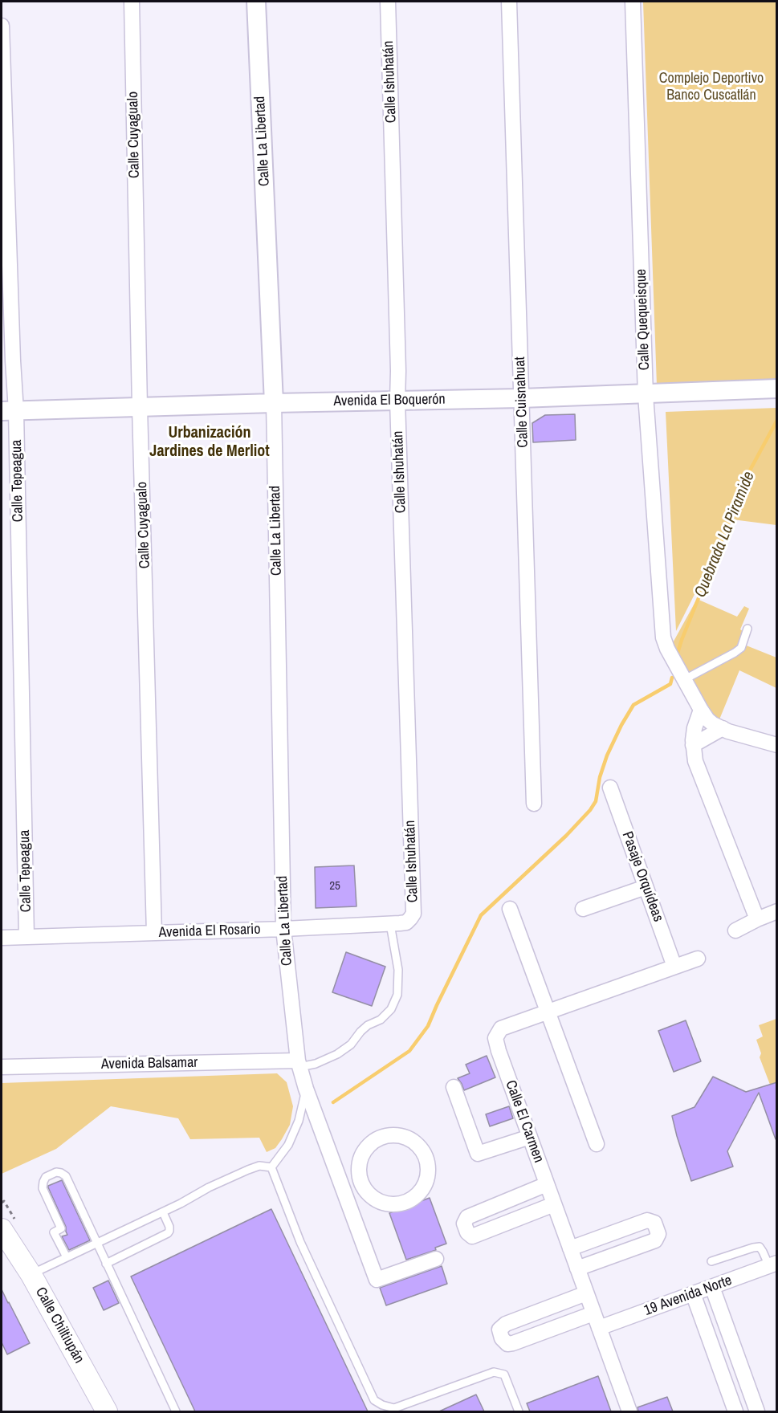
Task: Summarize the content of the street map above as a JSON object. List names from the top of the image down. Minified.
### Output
{"streets":{"main road":["Calle Chiltiupán"],"street":["Calle Ishuhatán","Calle Cuyagualo","Calle La Libertad","Calle Quequeisque","Avenida El Boquerón","Calle Cuisnahuat","Calle Tepeagua","Pasaje Orquídeas","Avenida El Rosario","Avenida Balsamar","Calle El Carmen","19 Avenida Norte"]},"crossings":[["Calle Ishuhatán","Avenida El Boquerón"],["Calle Ishuhatán","Avenida El Rosario"],["Calle Cuyagualo","Avenida El Boquerón"],["Calle Cuyagualo","Avenida El Rosario"],["Calle La Libertad","Avenida El Boquerón"],["Calle La Libertad","Avenida El Rosario"],["Calle La Libertad","Avenida Balsamar"],["Calle Quequeisque","Avenida El Boquerón"],["Avenida El Boquerón","Calle Cuisnahuat"],["Avenida El Boquerón","Calle Tepeagua"],["Calle Tepeagua","Avenida El Rosario"],["Pasaje Orquídeas","Calle El Carmen"],["Calle El Carmen","19 Avenida Norte"]],"districts":["Urbanización Jardines de Merliot"],"water":["Quebrada La Piramide"],"parks":["Complejo Deportivo Banco Cuscatlán"],"house_numbers":["25"]}
